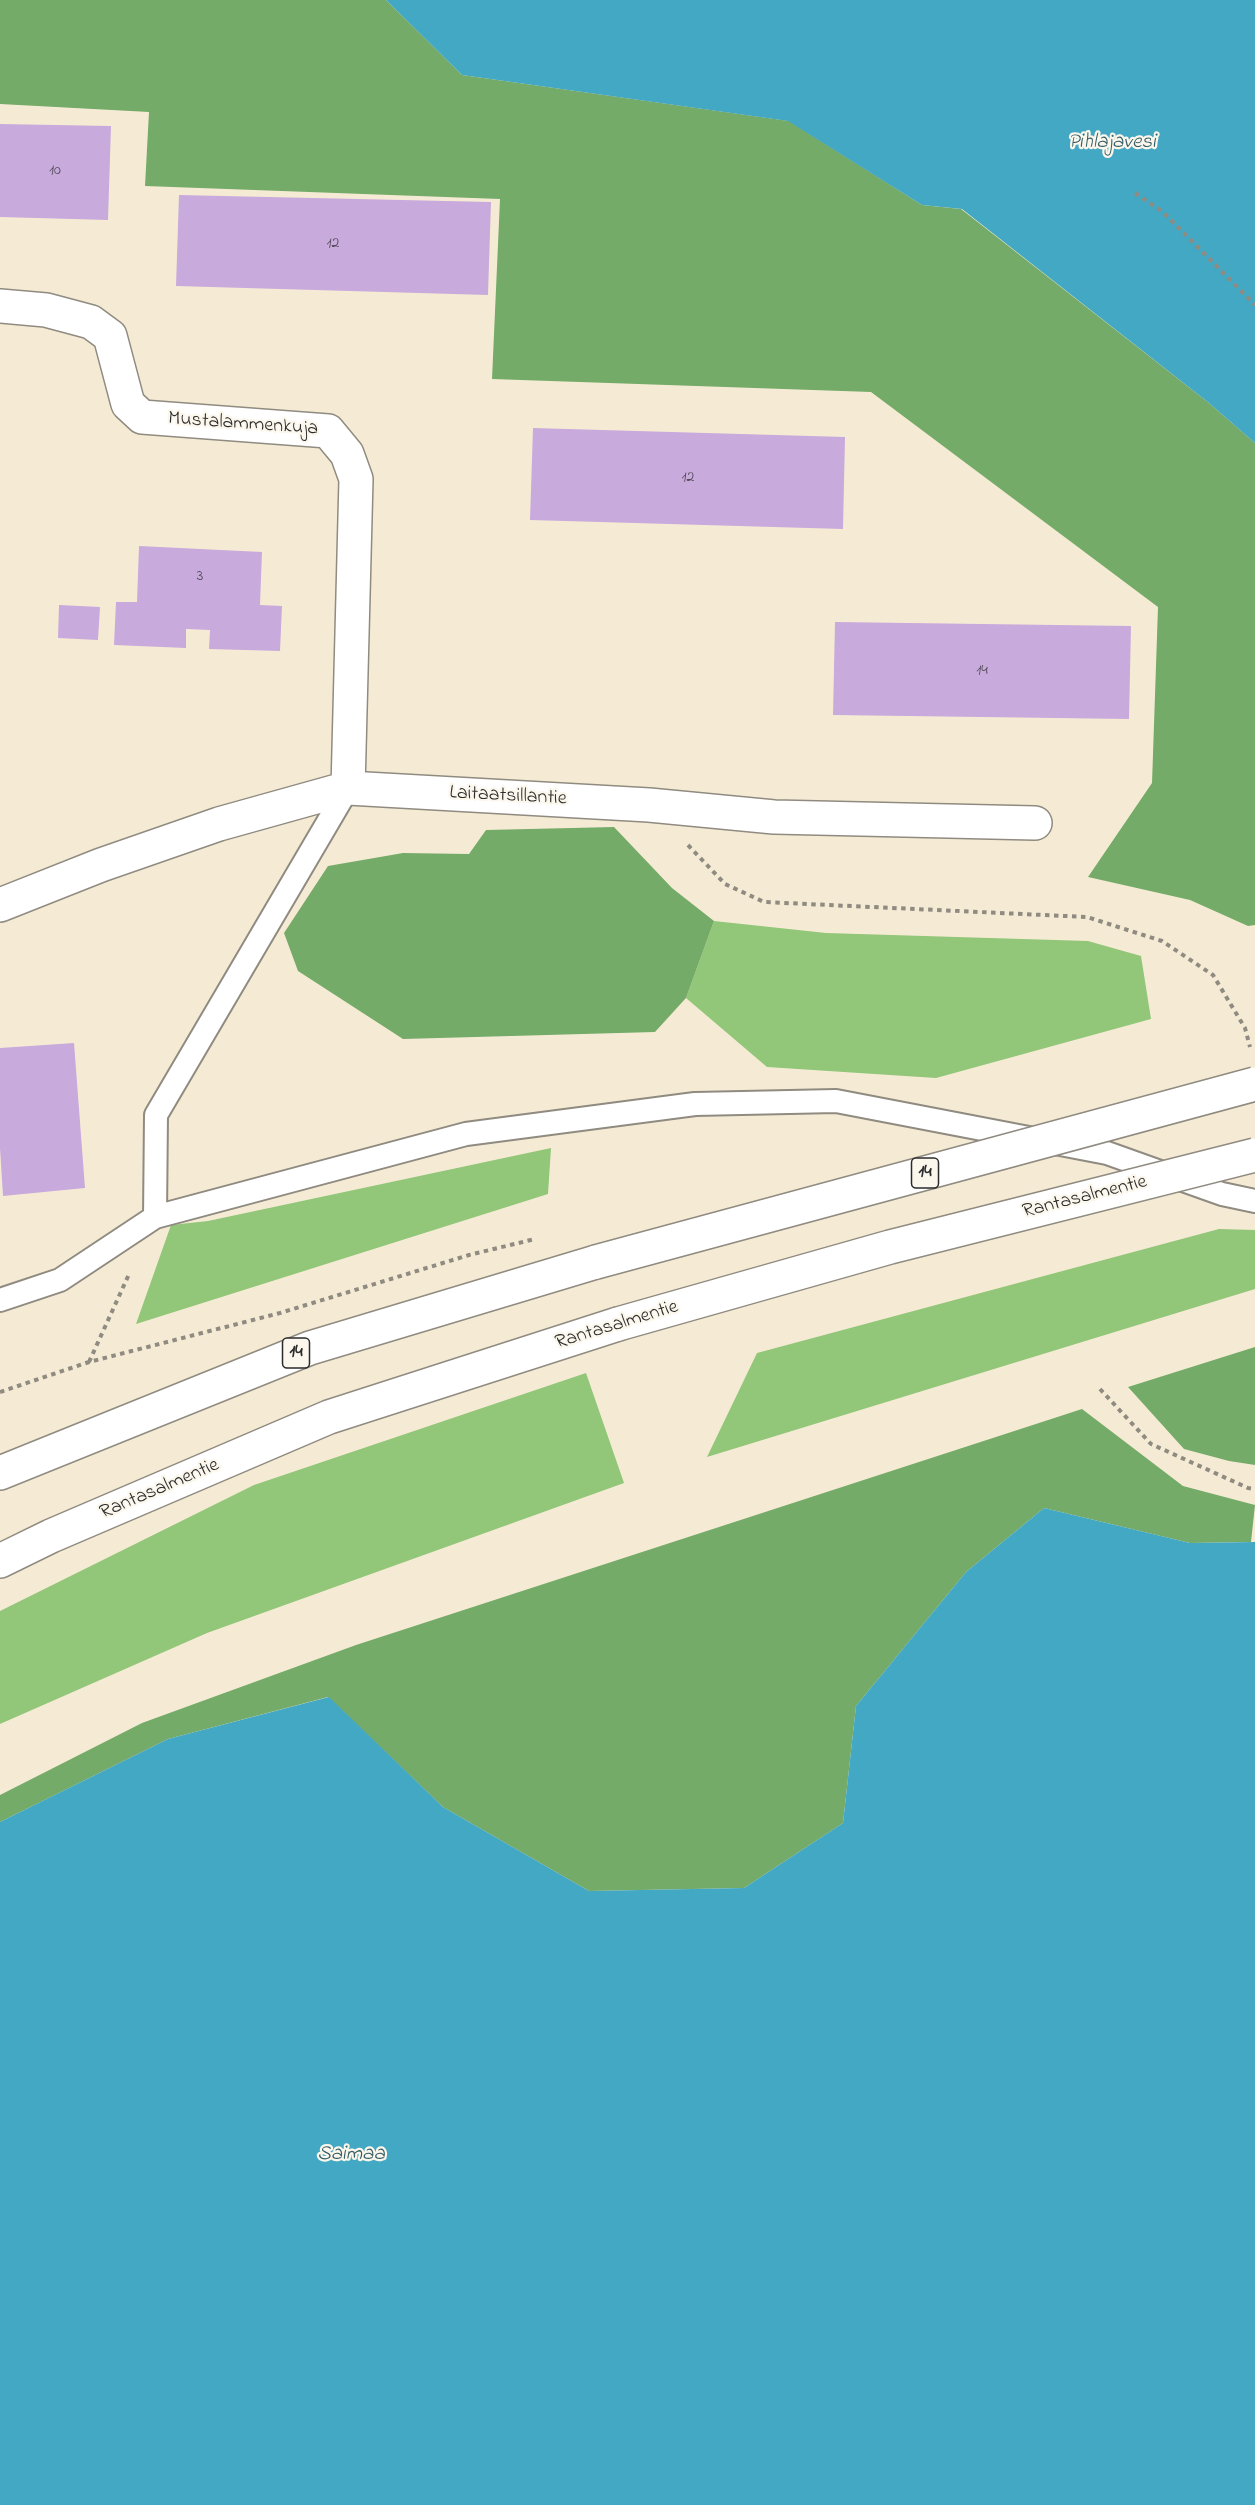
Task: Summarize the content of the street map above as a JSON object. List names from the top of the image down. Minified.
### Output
{"streets":{"main road":["Mustalammenkuja","Laitaatsillantie","14","Rantasalmentie"]},"crossings":[["Mustalammenkuja","Laitaatsillantie"]],"water":["Pihlajavesi","Saimaa"],"house_numbers":["10","12","12","3","14"]}
